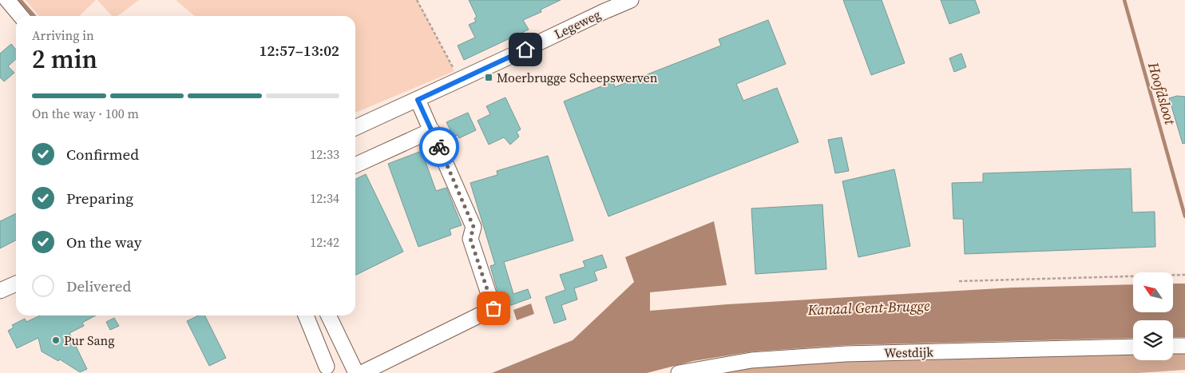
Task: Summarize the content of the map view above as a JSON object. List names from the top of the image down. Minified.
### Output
{"streets":{"street":["Legeweg","Westdijk"]},"water":["Hoofdsloot","Kanaal Gent-Brugge"],"places":{"transit":["Moerbrugge Scheepswerven"],"other":["Pur Sang"]},"north":"top left","page":{"heading":["2 min","Arriving in","12:57–13:02"],"bar":"On the way · 100 m","list":[["Confirmed","12:33"],["Preparing","12:34"],["On the way","12:42"],"Delivered"]}}
